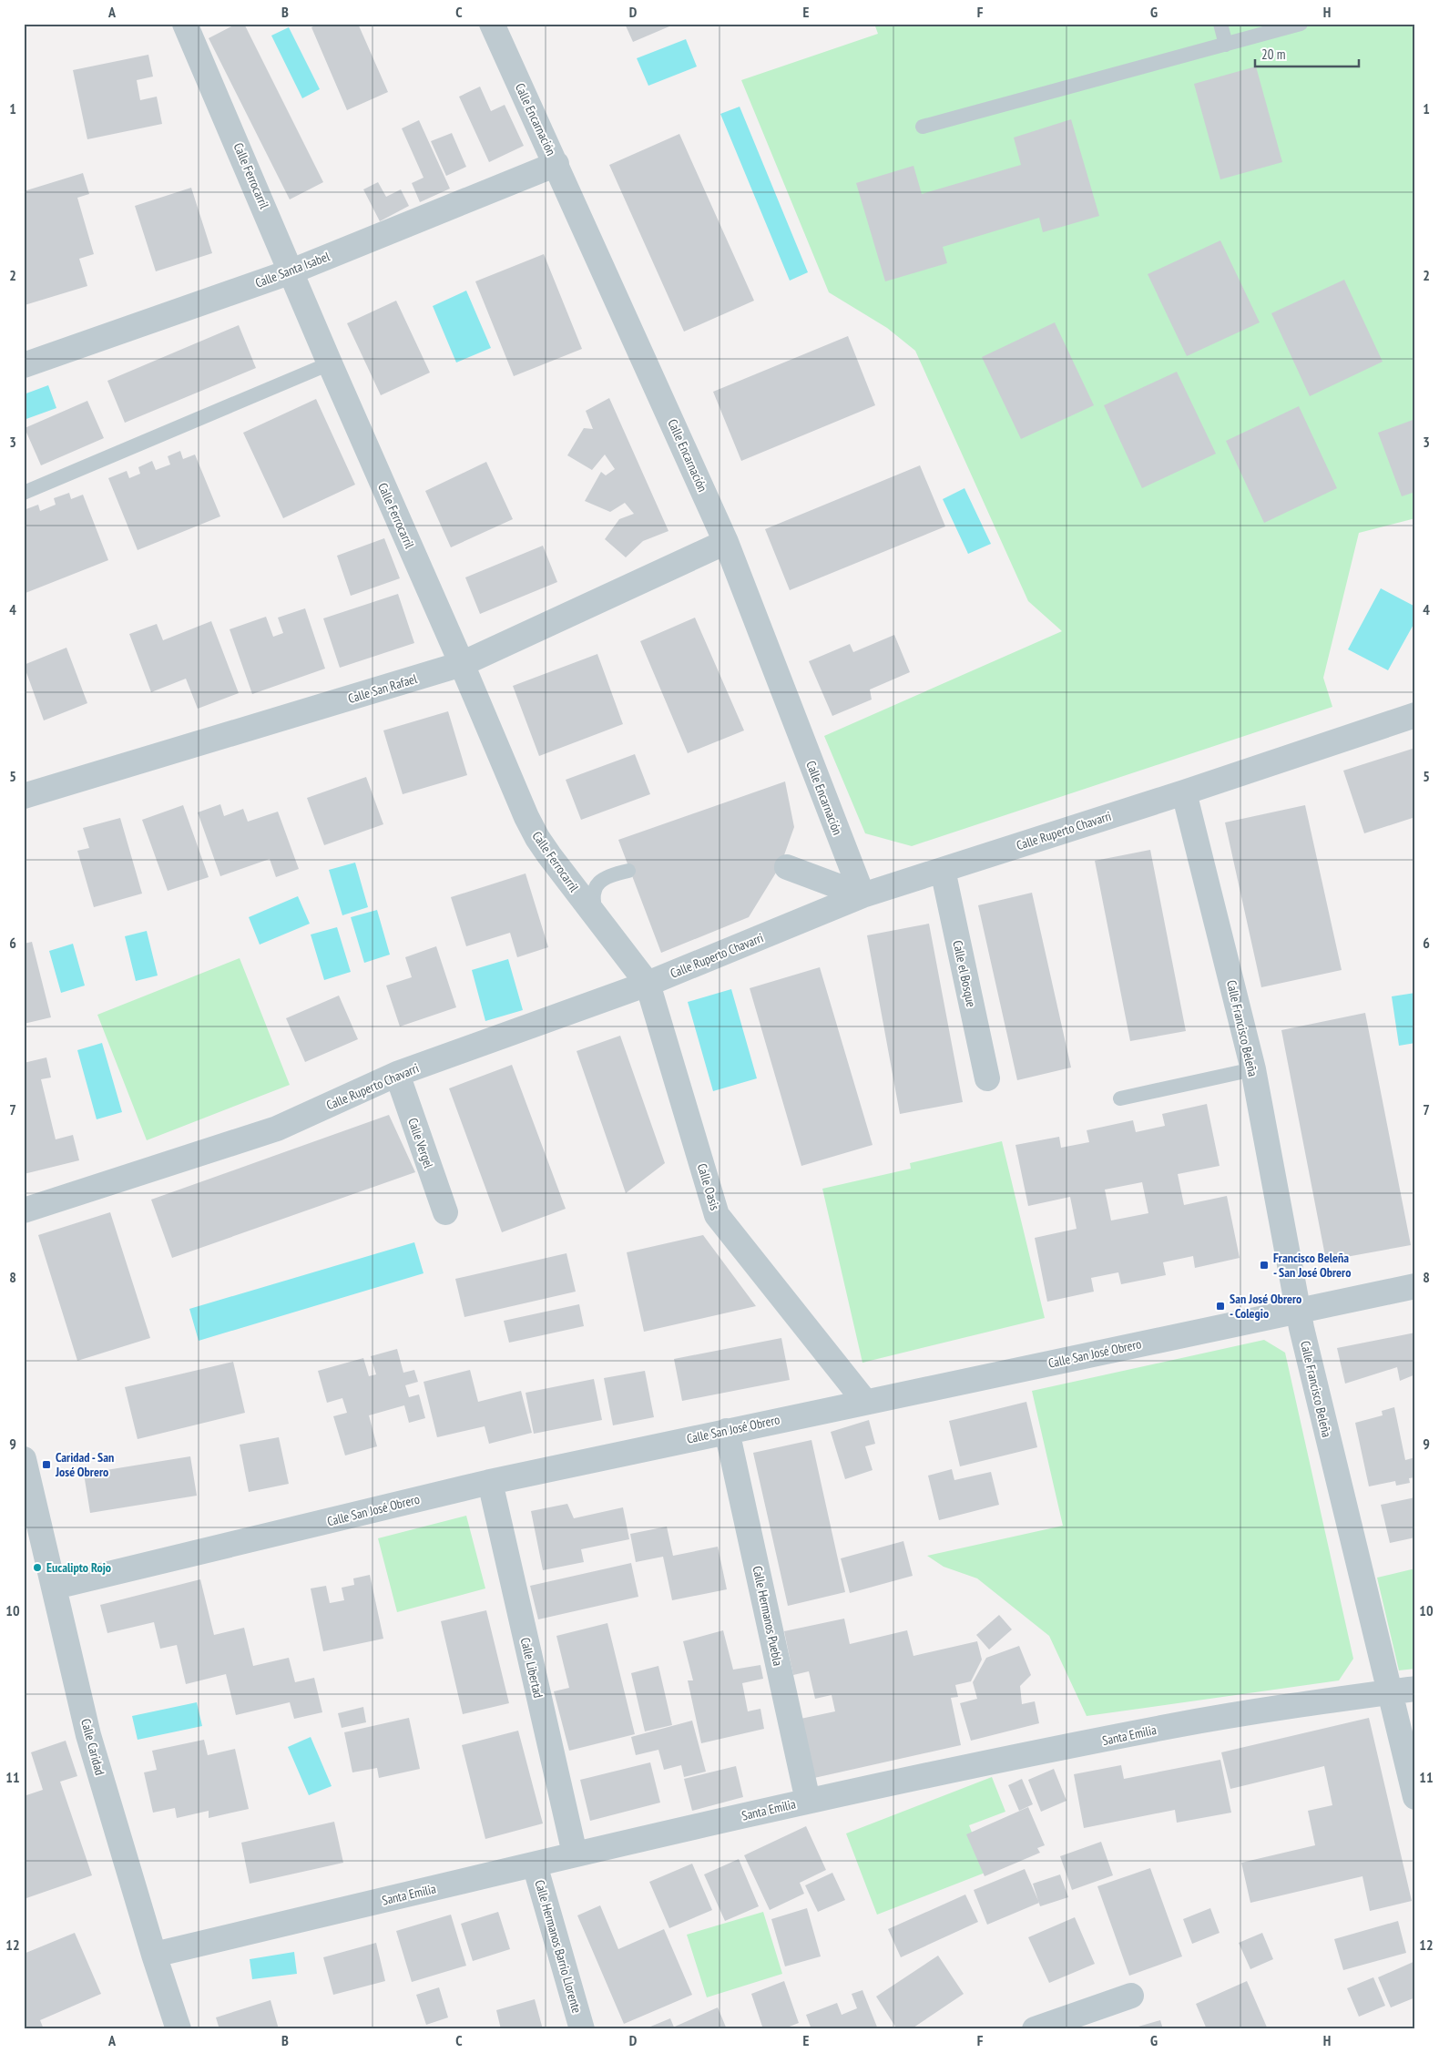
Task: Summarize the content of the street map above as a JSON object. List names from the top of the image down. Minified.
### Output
{"streets":{"street":["Calle Encarnación","Calle Ferrocarril","Calle Santa Isabel","Calle San Rafael","Calle Ruperto Chavarri","Calle el Bosque","Calle Francisco Beleña","Calle Vergel","Calle Oasis","Calle San José Obrero","Calle Hermanos Puebla","Calle Libertad","Santa Emilia","Calle Caridad","Calle Hermanos Barrio Llorente"]},"crossings":[["Calle Encarnación","Calle Santa Isabel"],["Calle Encarnación","Calle San Rafael"],["Calle Encarnación","Calle Ruperto Chavarri"],["Calle Ferrocarril","Calle Santa Isabel"],["Calle Ferrocarril","Calle San Rafael"],["Calle Ferrocarril","Calle Ruperto Chavarri"],["Calle Ferrocarril","Calle Oasis"],["Calle Ruperto Chavarri","Calle el Bosque"],["Calle Ruperto Chavarri","Calle Francisco Beleña"],["Calle Ruperto Chavarri","Calle Vergel"],["Calle Ruperto Chavarri","Calle Oasis"],["Calle Francisco Beleña","Calle San José Obrero"],["Calle Francisco Beleña","Santa Emilia"],["Calle Oasis","Calle San José Obrero"],["Calle San José Obrero","Calle Hermanos Puebla"],["Calle San José Obrero","Calle Libertad"],["Calle San José Obrero","Calle Caridad"],["Calle Hermanos Puebla","Santa Emilia"],["Calle Libertad","Santa Emilia"],["Santa Emilia","Calle Caridad"],["Santa Emilia","Calle Hermanos Barrio Llorente"]],"places":{"transit":["Francisco Beleña - San José Obrero","San José Obrero - Colegio","Caridad - San José Obrero"],"other":["Eucalipto Rojo"]},"scale_bar":"20 m","grid":{"columns":["A","B","C","D","E","F","G","H"],"rows":["1","2","3","4","5","6","7","8","9","10","11","12"]}}
